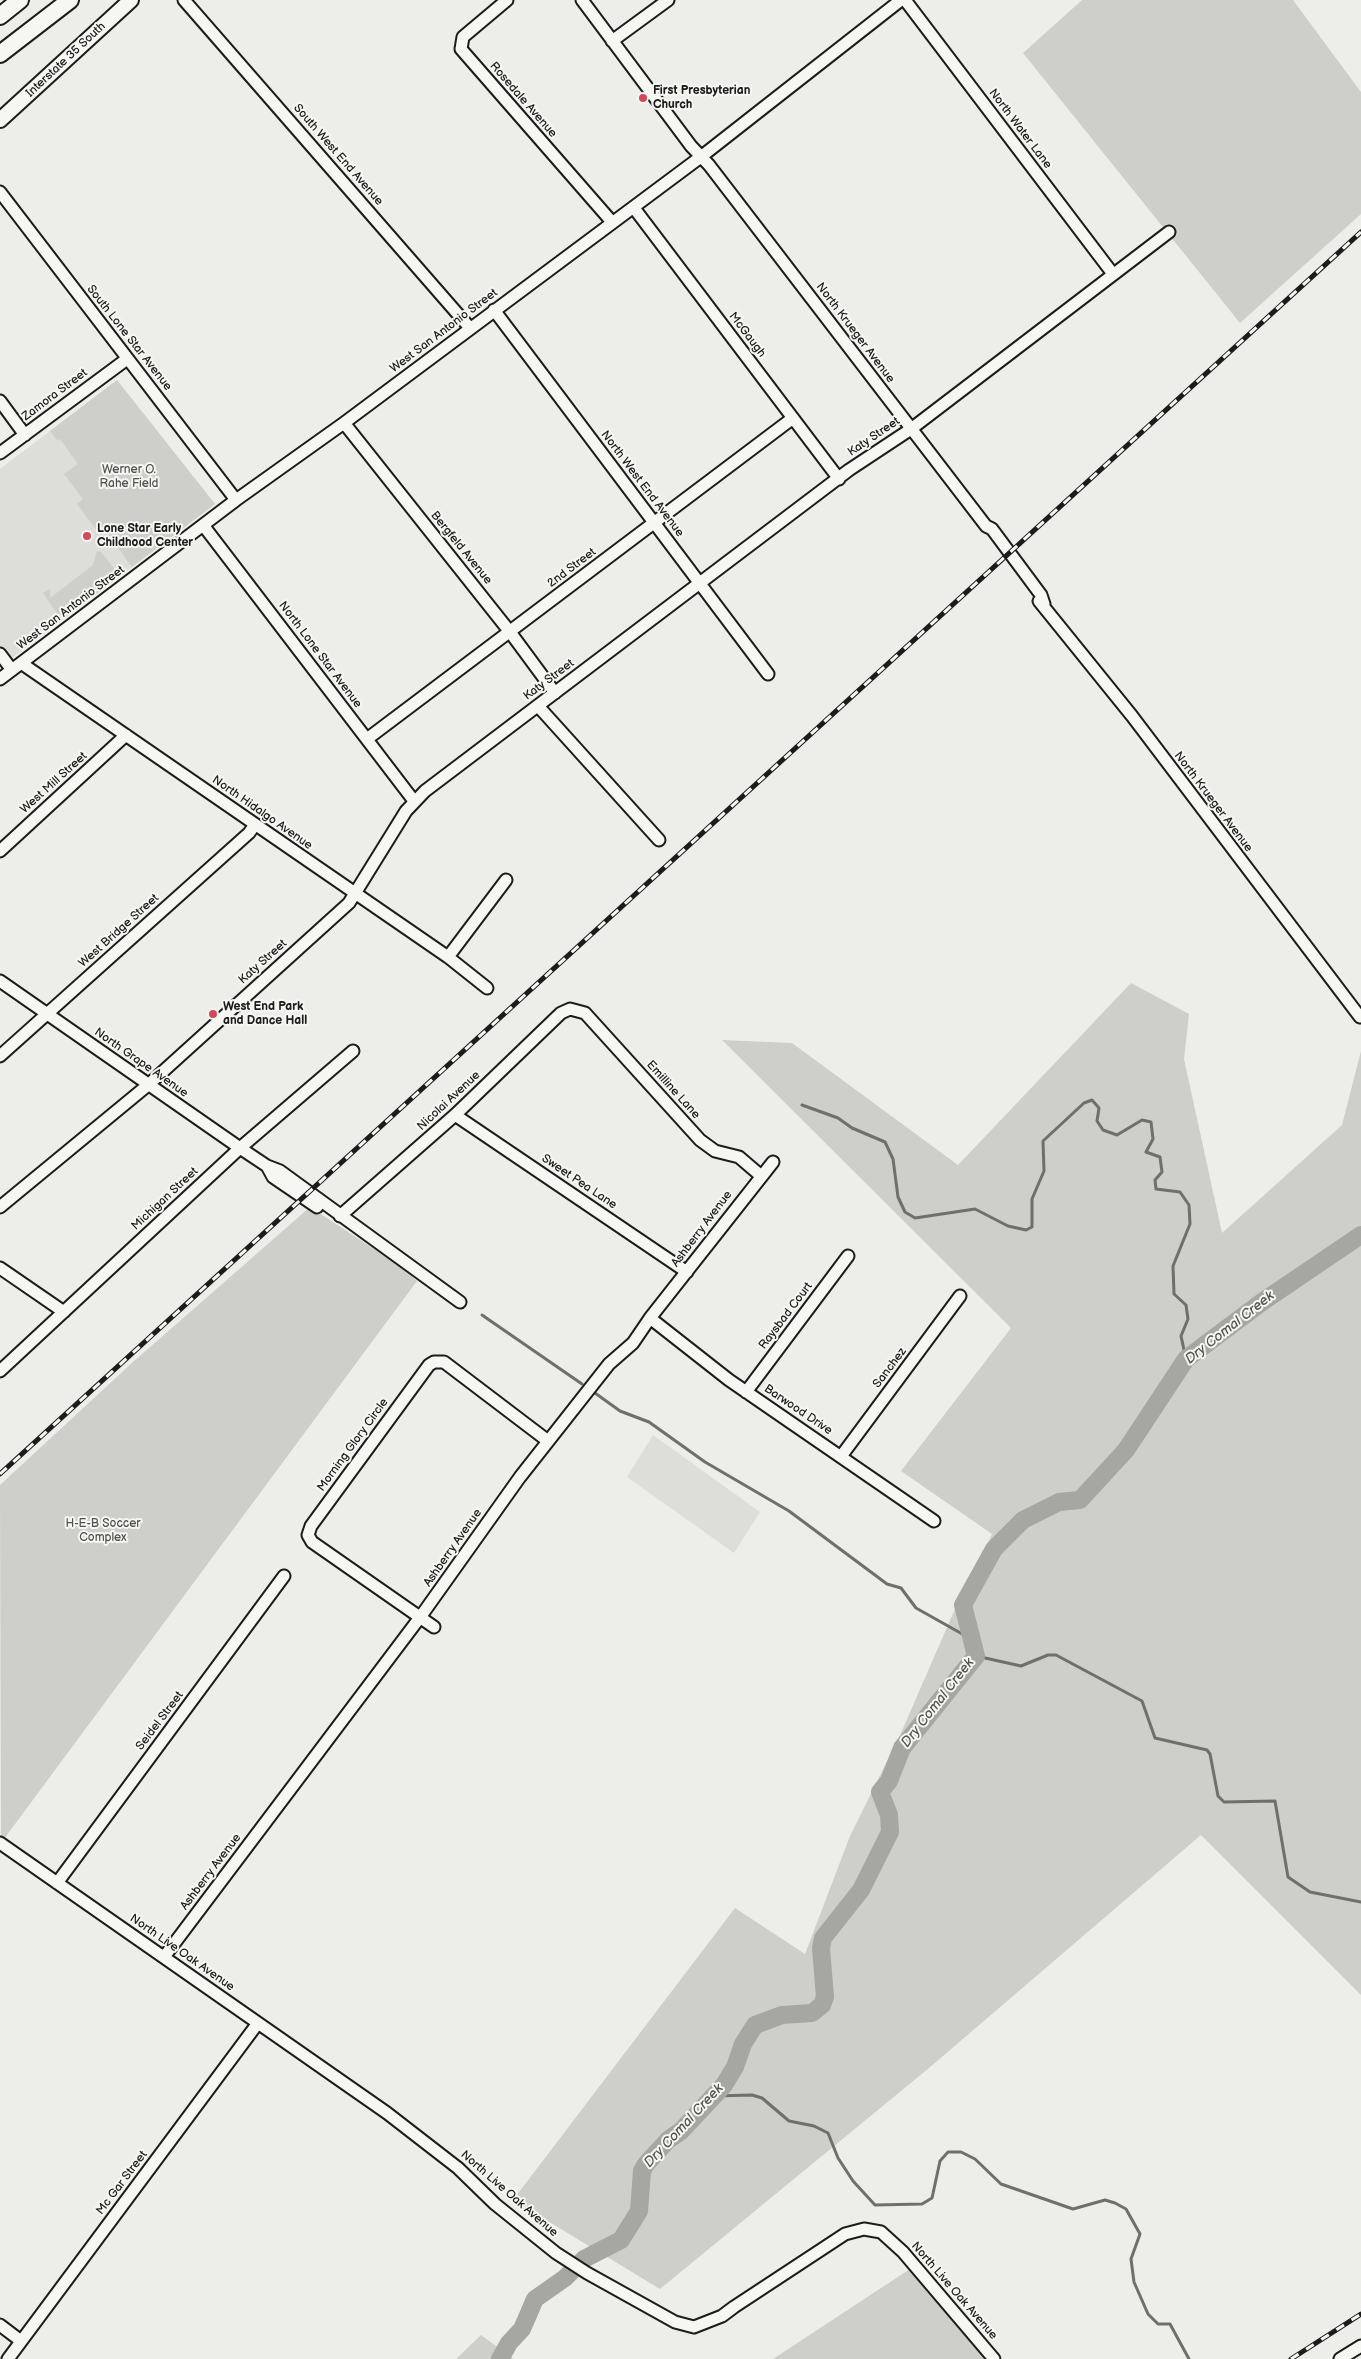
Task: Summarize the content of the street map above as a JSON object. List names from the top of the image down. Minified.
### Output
{"streets":{"main road":["Interstate 35 South"],"street":["Rosedale Avenue","North Water Lane","South West End Avenue","West San Antonio Street","North Krueger Avenue","McGaugh","South Lone Star Avenue","Zamora Street","Katy Street","North West End Avenue","Bergfeld Avenue","2nd Street","North Lone Star Avenue","West Mill Street","North Hidalgo Avenue","West Bridge Street","North Grape Avenue","Emilline Lane","Nicolai Avenue","Sweet Pea Lane","Michigan Street","Ashberry Avenue","Raysbad Court","Sanchez","Barwood Drive","Morning Glory Circle","Seidel Street","North Live Oak Avenue","Mc Gar Street"]},"crossings":[["Rosedale Avenue","West San Antonio Street"],["North Water Lane","West San Antonio Street"],["North Water Lane","Katy Street"],["South West End Avenue","West San Antonio Street"],["West San Antonio Street","North Krueger Avenue"],["West San Antonio Street","McGaugh"],["West San Antonio Street","South Lone Star Avenue"],["West San Antonio Street","North West End Avenue"],["West San Antonio Street","Bergfeld Avenue"],["West San Antonio Street","North Lone Star Avenue"],["West San Antonio Street","North Hidalgo Avenue"],["North Krueger Avenue","Katy Street"],["McGaugh","Katy Street"],["McGaugh","2nd Street"],["South Lone Star Avenue","Zamora Street"],["Katy Street","North West End Avenue"],["Katy Street","Bergfeld Avenue"],["Katy Street","North Lone Star Avenue"],["Katy Street","North Hidalgo Avenue"],["Katy Street","North Grape Avenue"],["North West End Avenue","2nd Street"],["Bergfeld Avenue","2nd Street"],["2nd Street","North Lone Star Avenue"],["West Mill Street","North Hidalgo Avenue"],["North Hidalgo Avenue","West Bridge Street"],["West Bridge Street","North Grape Avenue"],["North Grape Avenue","Nicolai Avenue"],["North Grape Avenue","Michigan Street"],["Emilline Lane","Nicolai Avenue"],["Emilline Lane","Ashberry Avenue"],["Nicolai Avenue","Sweet Pea Lane"],["Sweet Pea Lane","Ashberry Avenue"],["Ashberry Avenue","Barwood Drive"],["Ashberry Avenue","Morning Glory Circle"],["Ashberry Avenue","North Live Oak Avenue"],["Raysbad Court","Barwood Drive"],["Sanchez","Barwood Drive"],["Seidel Street","North Live Oak Avenue"],["North Live Oak Avenue","Mc Gar Street"]],"water":["Dry Comal Creek"],"parks":["Werner O. Rahe Field","H-E-B Soccer Complex"],"places":["First Presbyterian Church","Lone Star Early Childhood Center","West End Park and Dance Hall"]}
